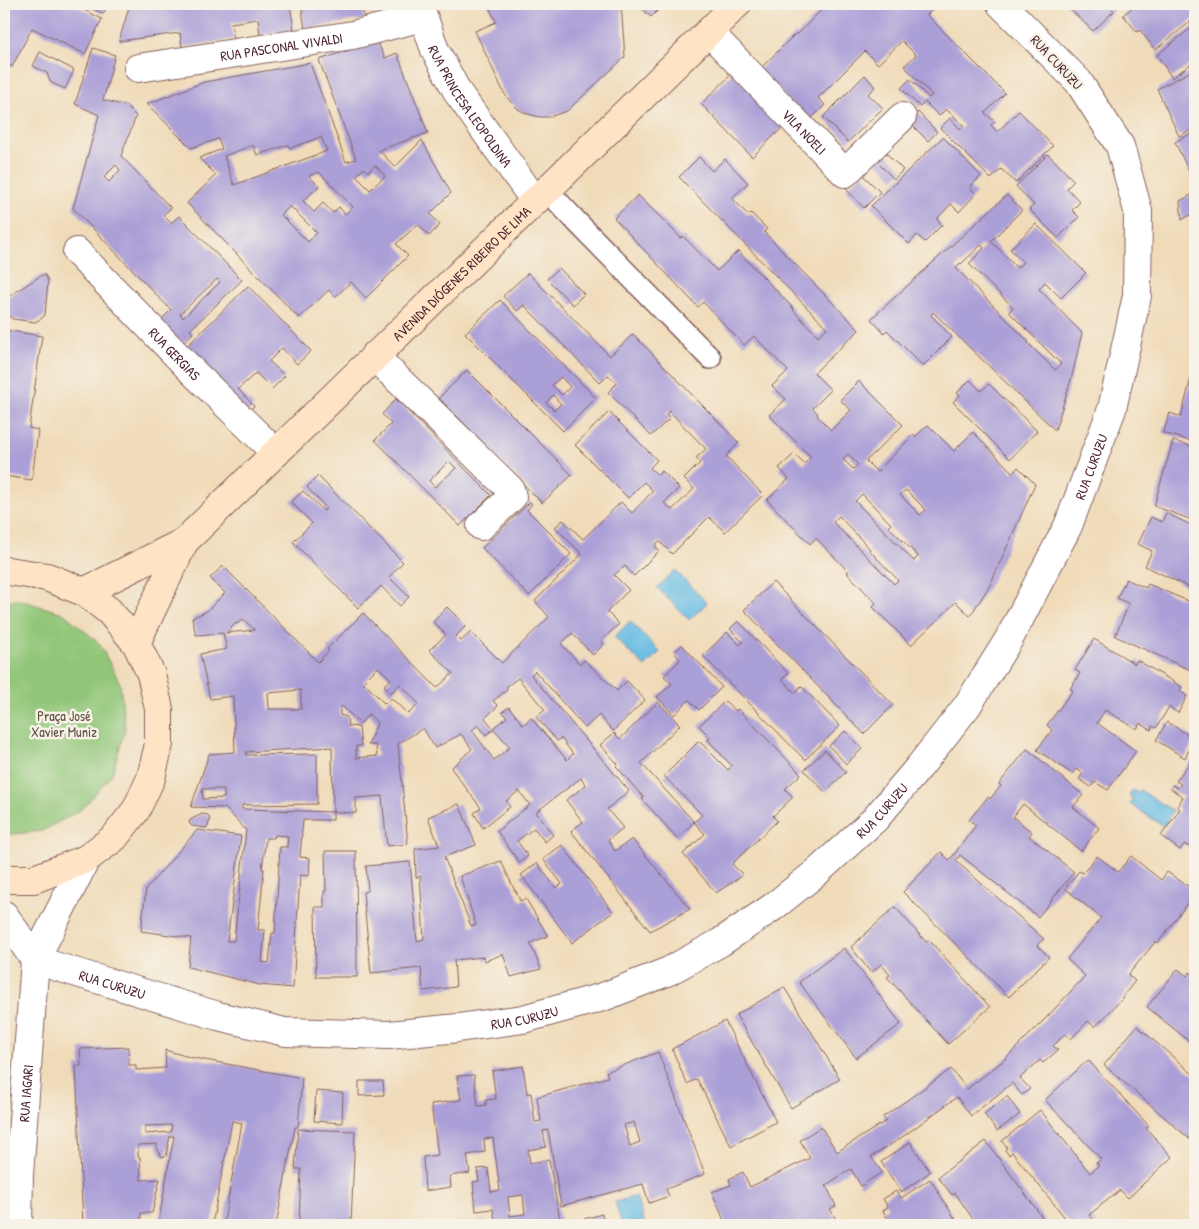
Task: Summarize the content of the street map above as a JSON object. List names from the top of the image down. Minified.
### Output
{"streets":{"main road":["AVENIDA DIÓGENES RIBEIRO DE LIMA"],"street":["RUA PASCONAL VIVALDI","RUA CURUZU","RUA PRINCESA LEOPOLDINA","VILA NOELI","RUA GERGIAS","RUA IAGARI"]},"crossings":[["RUA PASCONAL VIVALDI","RUA PRINCESA LEOPOLDINA"],["RUA CURUZU","RUA IAGARI"],["RUA PRINCESA LEOPOLDINA","AVENIDA DIÓGENES RIBEIRO DE LIMA"],["VILA NOELI","AVENIDA DIÓGENES RIBEIRO DE LIMA"],["AVENIDA DIÓGENES RIBEIRO DE LIMA","RUA GERGIAS"]],"parks":["Praça José Xavier Muniz"]}
